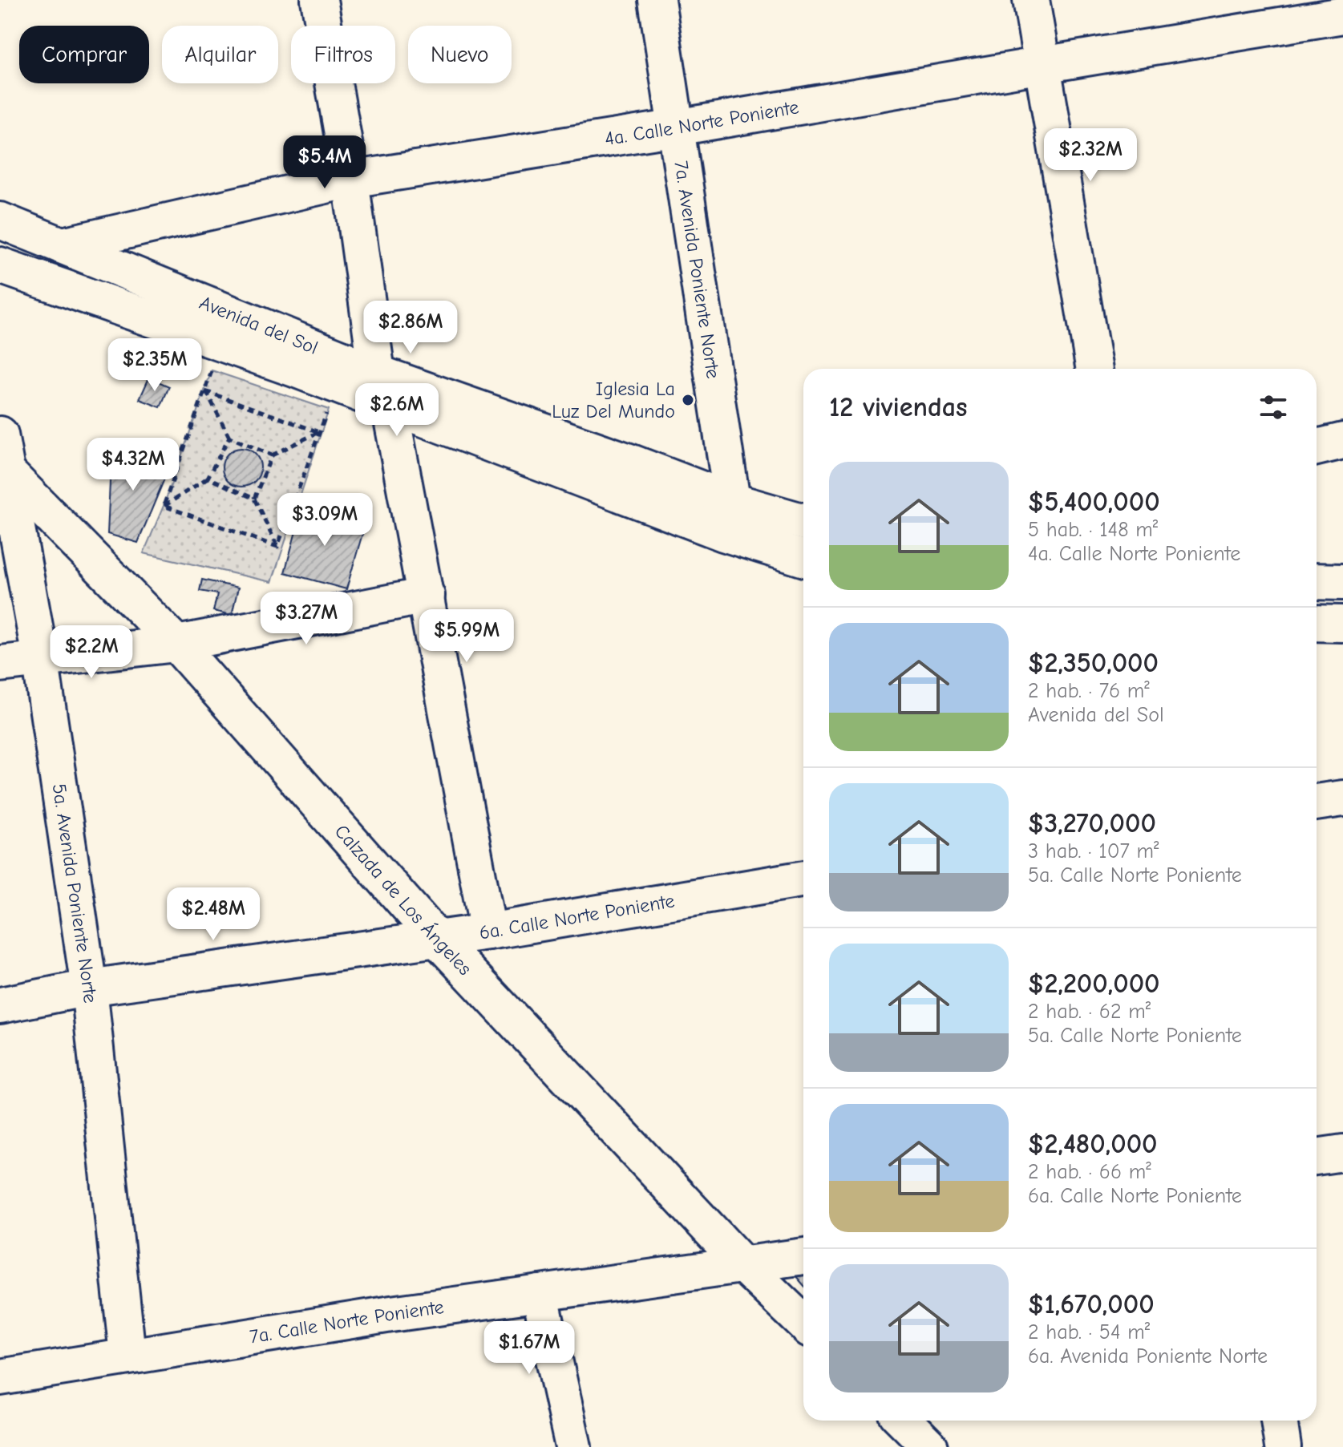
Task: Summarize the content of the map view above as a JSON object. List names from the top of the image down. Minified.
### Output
{"streets":{"street":["4a. Calle Norte Poniente","7a. Avenida Poniente Norte","Avenida del Sol","5a. Avenida Poniente Norte","Calzada de Los Ángeles","6a. Calle Norte Poniente","7a. Calle Norte Poniente"]},"crossings":[["4a. Calle Norte Poniente","7a. Avenida Poniente Norte"],["4a. Calle Norte Poniente","Avenida del Sol"],["7a. Avenida Poniente Norte","Avenida del Sol"],["5a. Avenida Poniente Norte","Calzada de Los Ángeles"],["5a. Avenida Poniente Norte","6a. Calle Norte Poniente"],["5a. Avenida Poniente Norte","7a. Calle Norte Poniente"],["Calzada de Los Ángeles","6a. Calle Norte Poniente"],["Calzada de Los Ángeles","7a. Calle Norte Poniente"]],"places":["Iglesia La Luz Del Mundo"],"page":{"chip":["Comprar","Alquilar","Filtros","Nuevo"],"price":["$2.32M","$5.4M","$2.86M","$2.35M","$2.6M","$4.32M","$3.09M","$3.27M","$5.99M","$2.2M","$2.48M","$1.67M"],"heading":"12 viviendas","list":[{"name":"$5,400,000","note":"5 hab. · 148 m² · 4a. Calle Norte Poniente"},{"name":"$2,350,000","note":"2 hab. · 76 m² · Avenida del Sol"},{"name":"$3,270,000","note":"3 hab. · 107 m² · 5a. Calle Norte Poniente"},{"name":"$2,200,000","note":"2 hab. · 62 m² · 5a. Calle Norte Poniente"},{"name":"$2,480,000","note":"2 hab. · 66 m² · 6a. Calle Norte Poniente"},{"name":"$1,670,000","note":"2 hab. · 54 m² · 6a. Avenida Poniente Norte"}]}}
